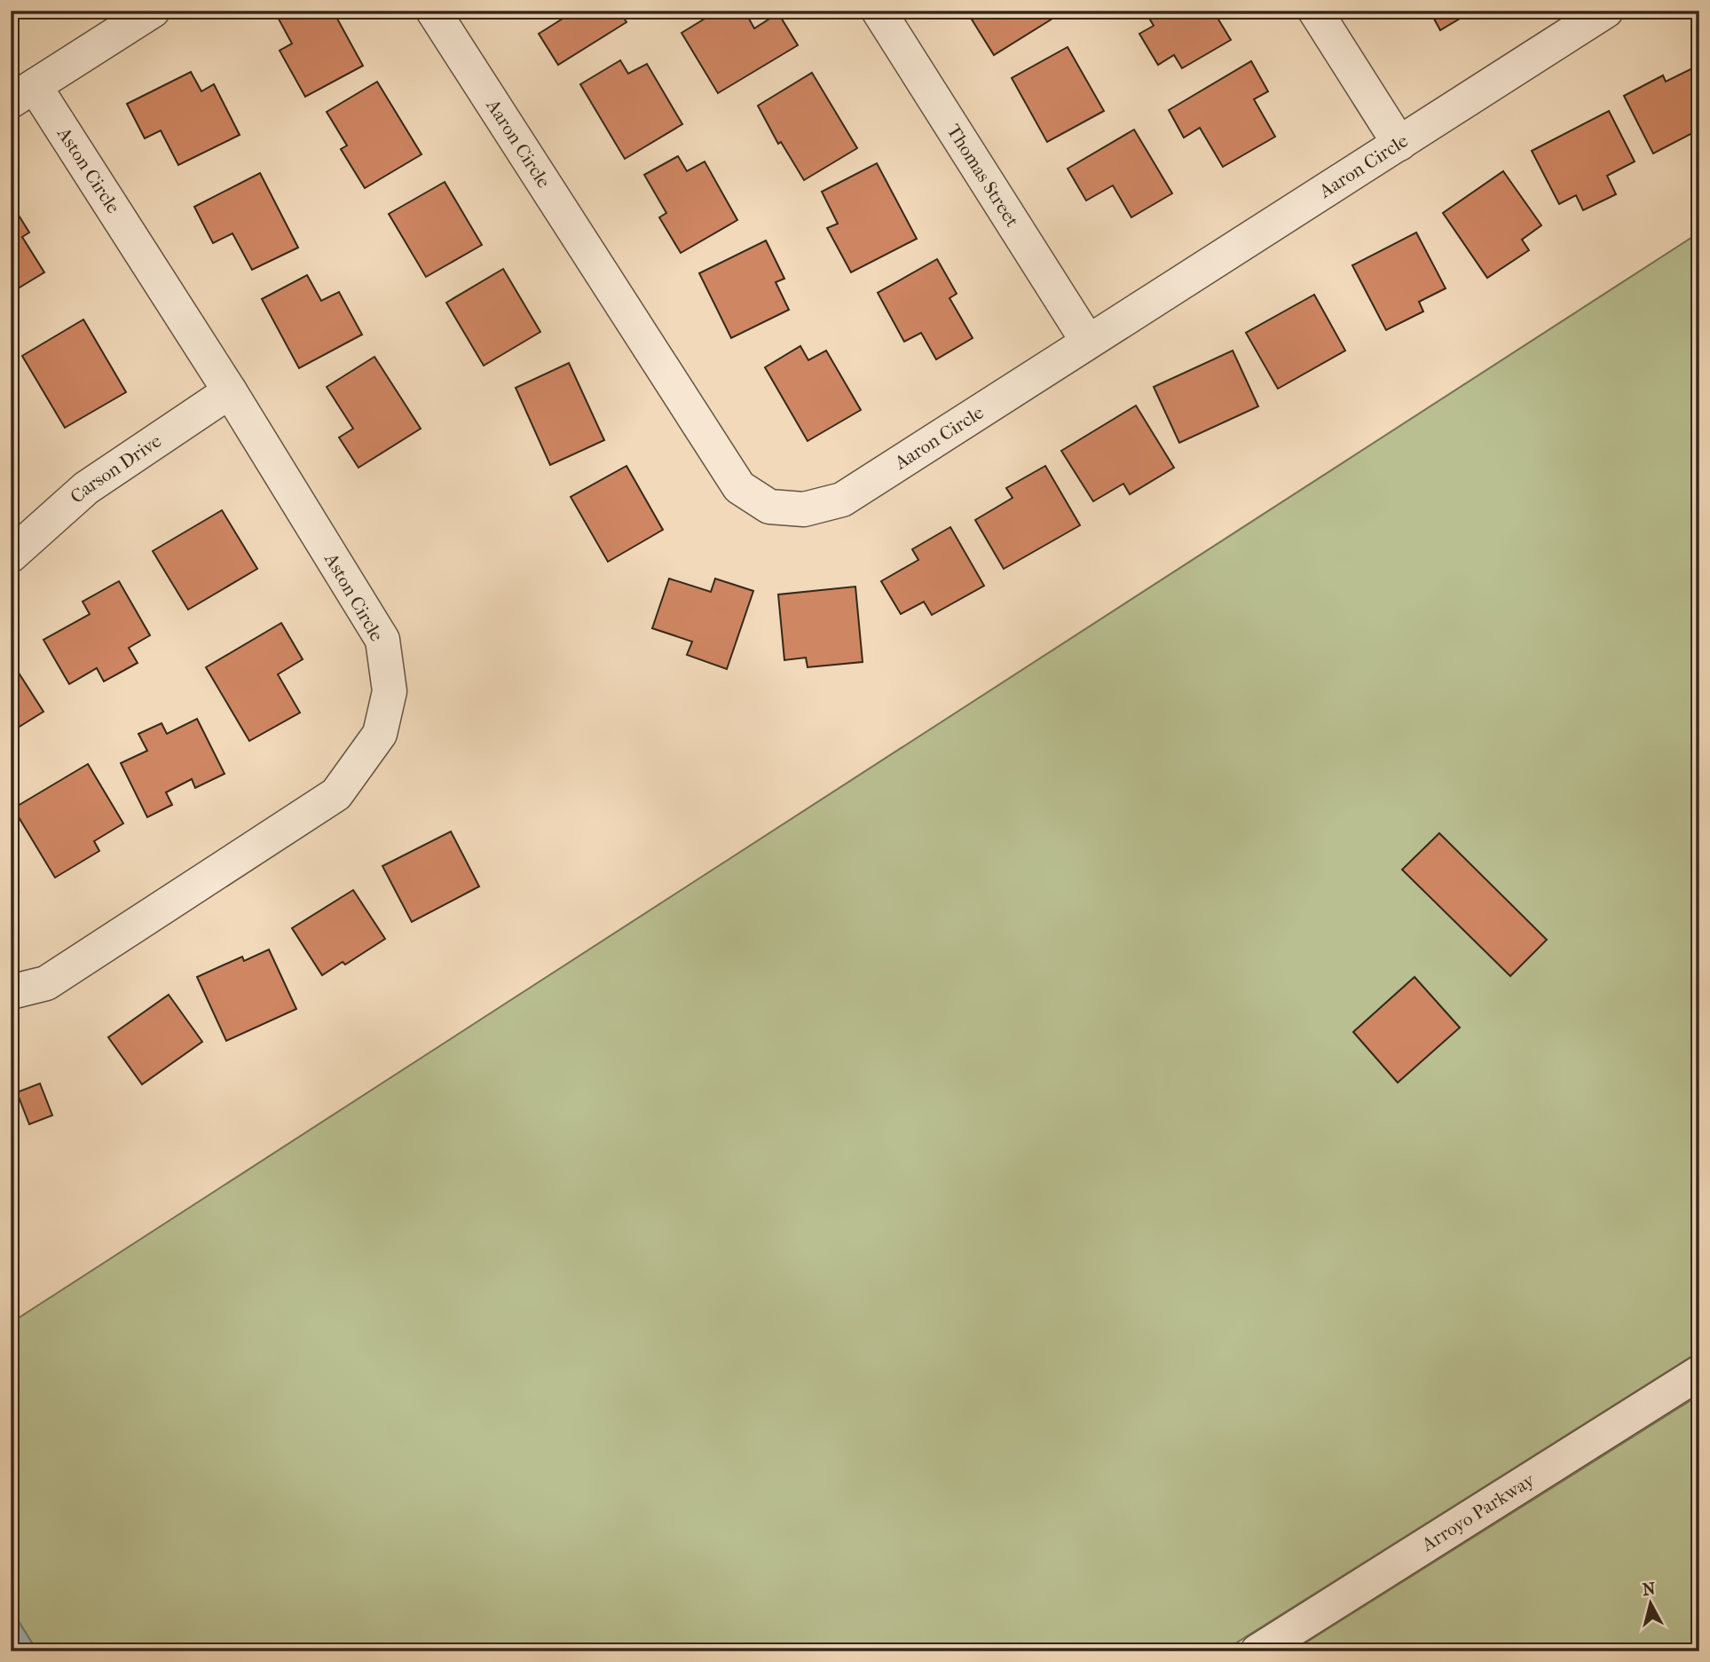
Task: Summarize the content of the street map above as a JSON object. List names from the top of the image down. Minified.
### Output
{"streets":{"street":["Aaron Circle","Aston Circle","Thomas Street","Carson Drive","Arroyo Parkway"]},"crossings":[["Aaron Circle","Thomas Street"],["Aston Circle","Carson Drive"]],"north":"top"}
